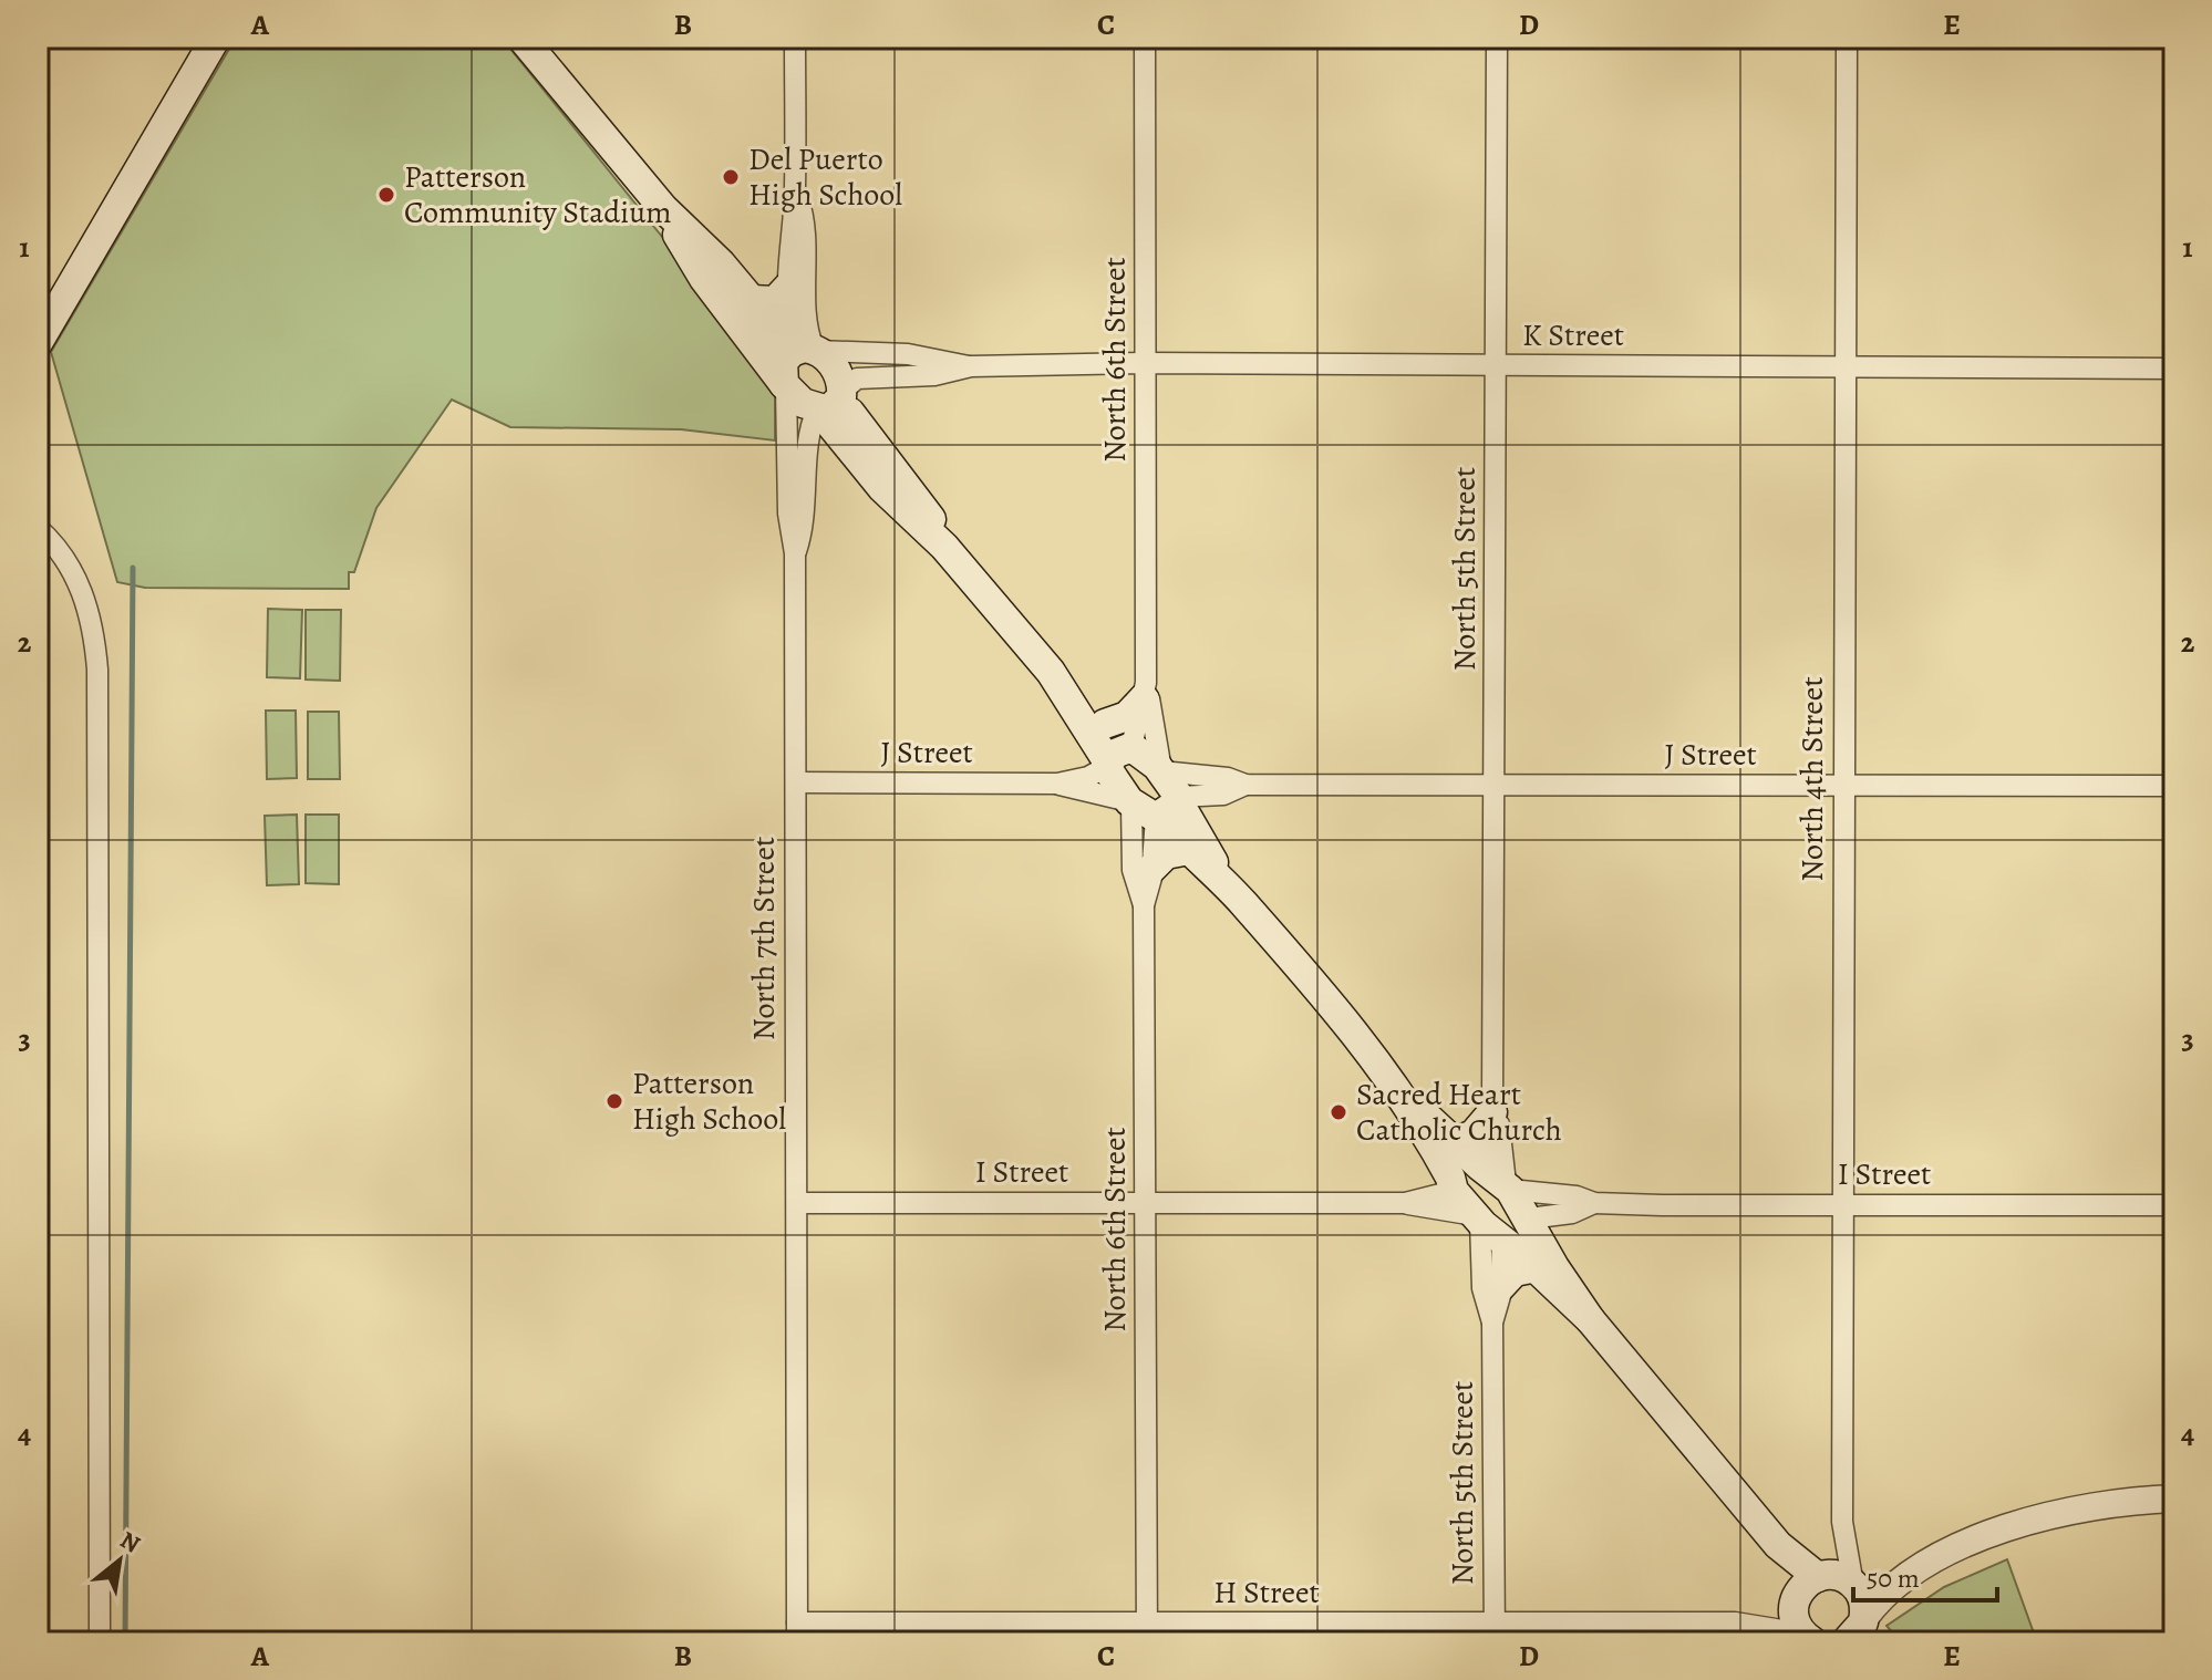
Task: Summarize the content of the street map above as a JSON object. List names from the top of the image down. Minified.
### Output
{"streets":{"street":["K Street","North 6th Street","North 5th Street","J Street","North 4th Street","North 7th Street","I Street","H Street"]},"crossings":[["K Street","North 6th Street"],["K Street","North 5th Street"],["K Street","North 4th Street"],["K Street","North 7th Street"],["North 6th Street","J Street"],["North 6th Street","I Street"],["North 6th Street","H Street"],["North 5th Street","J Street"],["North 5th Street","I Street"],["North 5th Street","H Street"],["J Street","North 4th Street"],["J Street","North 7th Street"],["North 4th Street","I Street"],["North 7th Street","I Street"],["North 7th Street","H Street"]],"places":["Del Puerto High School","Patterson Community Stadium","Patterson High School","Sacred Heart Catholic Church"],"scale_bar":"50 m","north":"top right","grid":{"columns":["A","B","C","D","E"],"rows":["1","2","3","4"]}}
